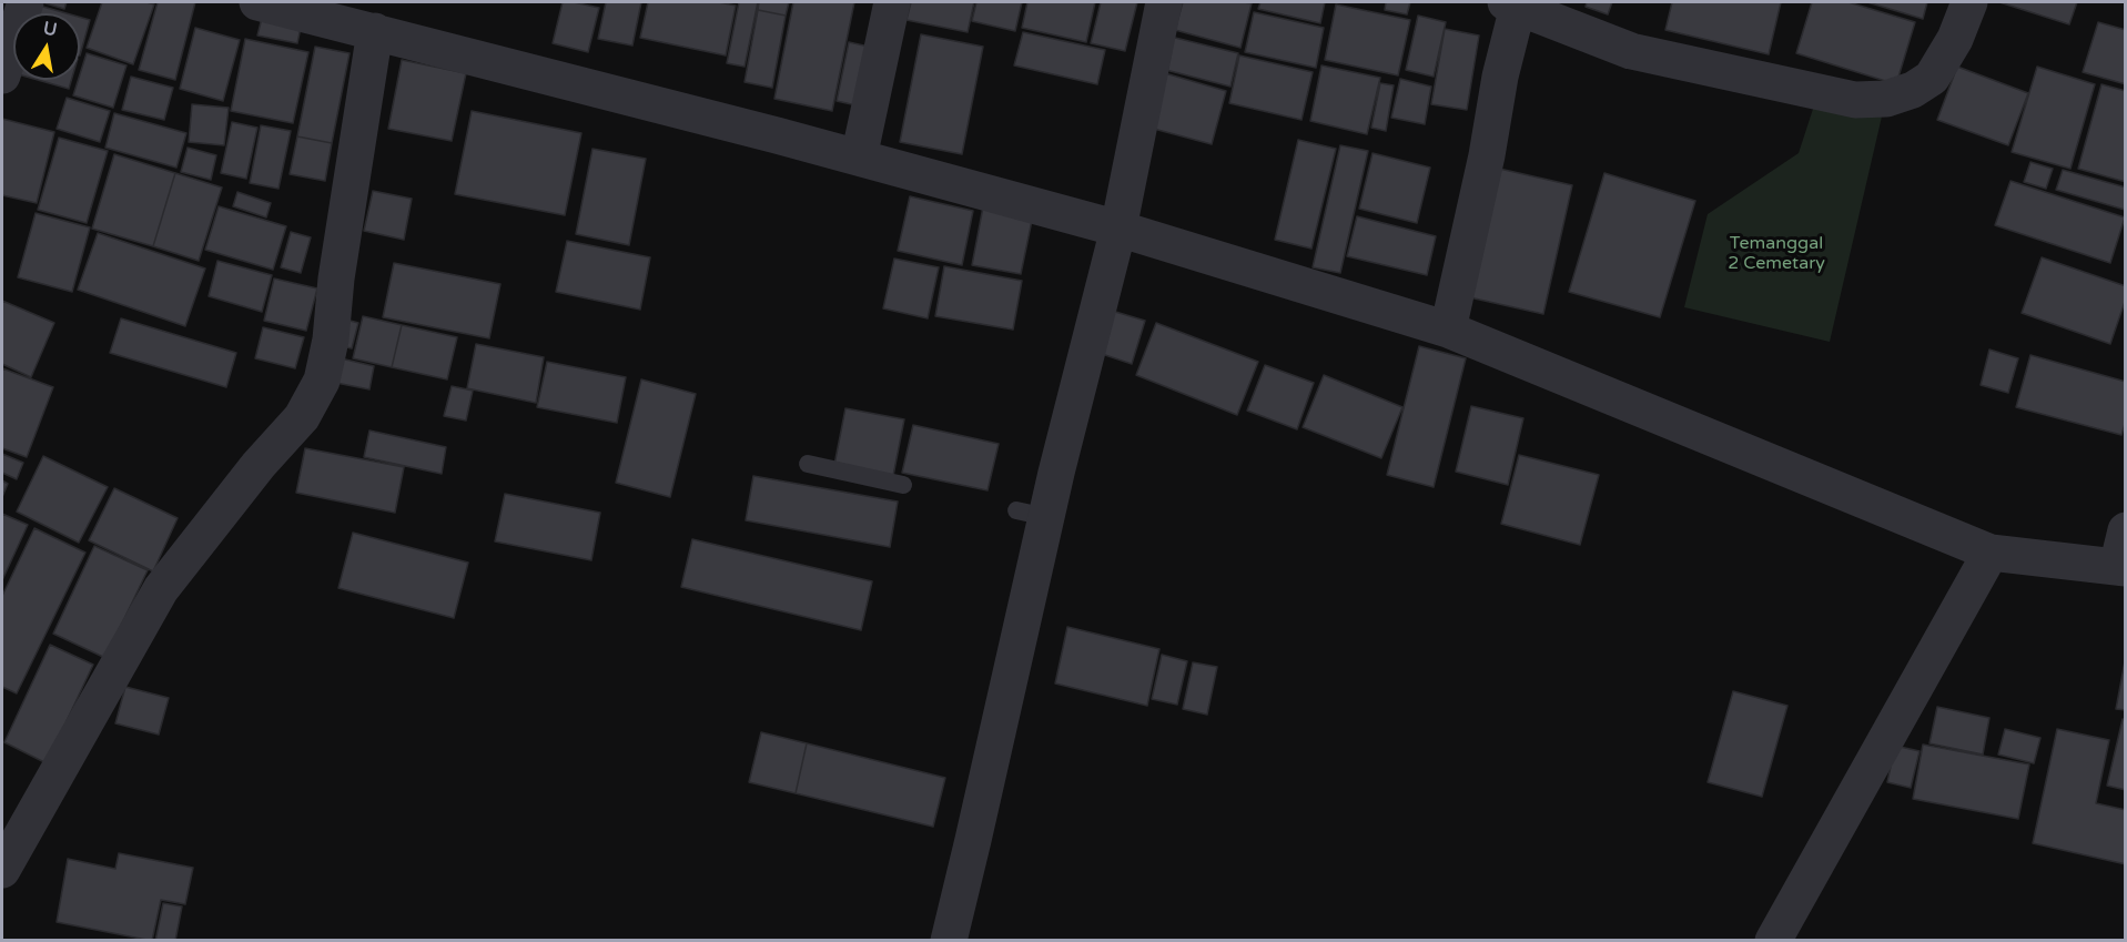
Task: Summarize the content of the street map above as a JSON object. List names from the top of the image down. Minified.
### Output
{"parks":["Temanggal 2 Cemetary"],"north":"top"}
